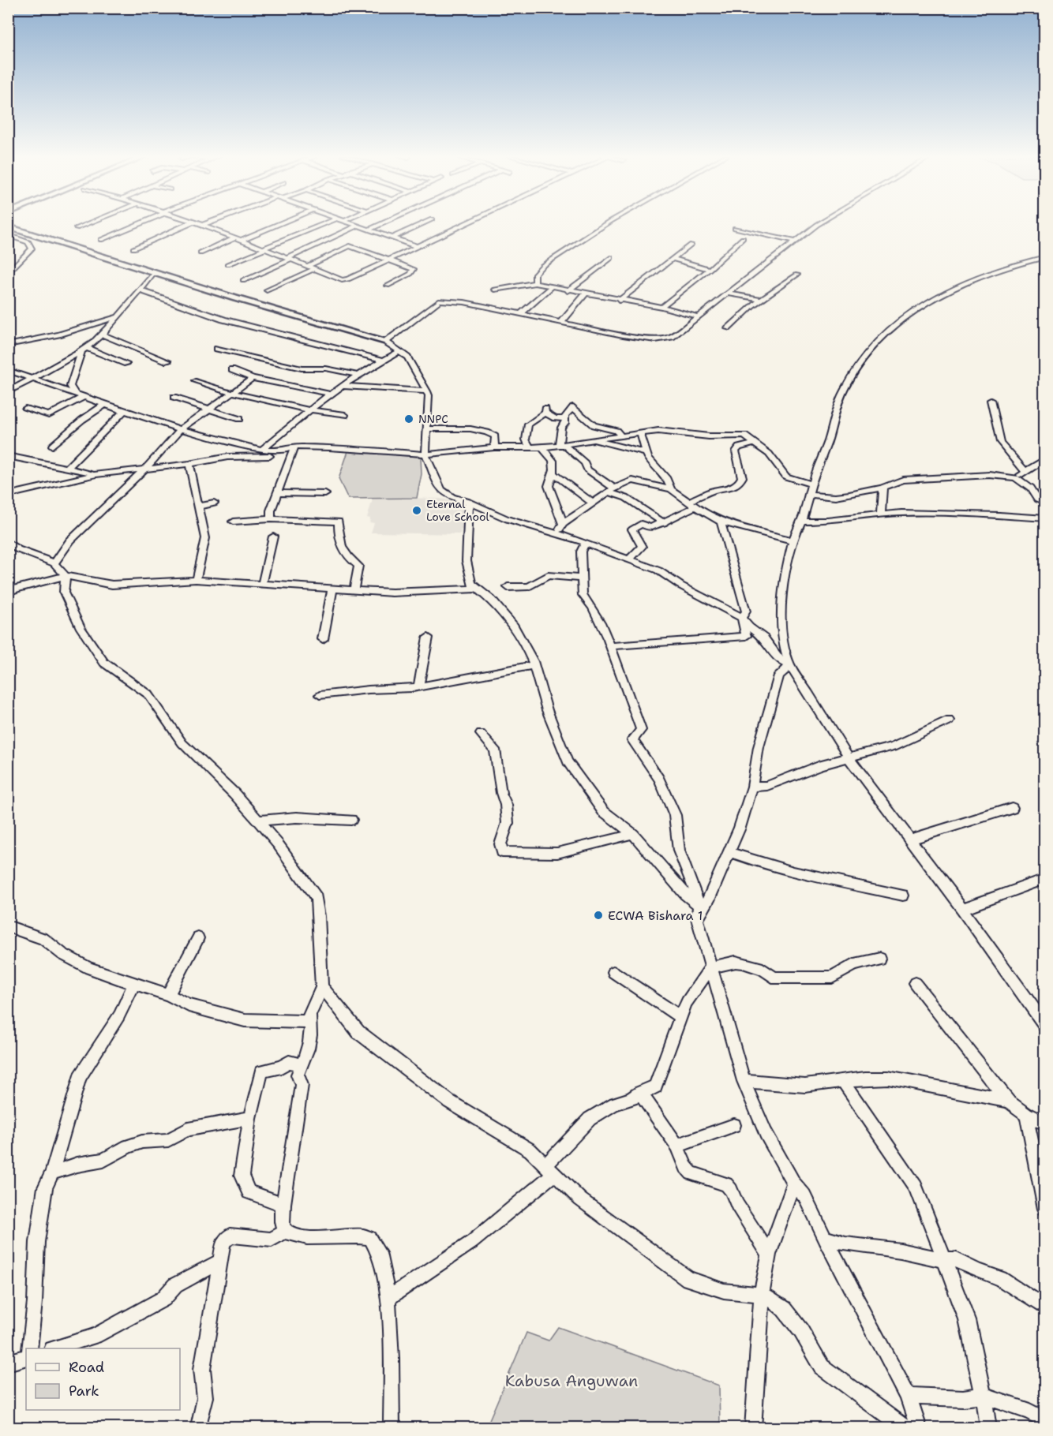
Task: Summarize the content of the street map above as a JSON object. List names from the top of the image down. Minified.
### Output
{"parks":["Kabusa Anguwan"],"places":["NNPC","Eternal Love School","ECWA Bishara 1"],"legend":["Road","Park"]}
